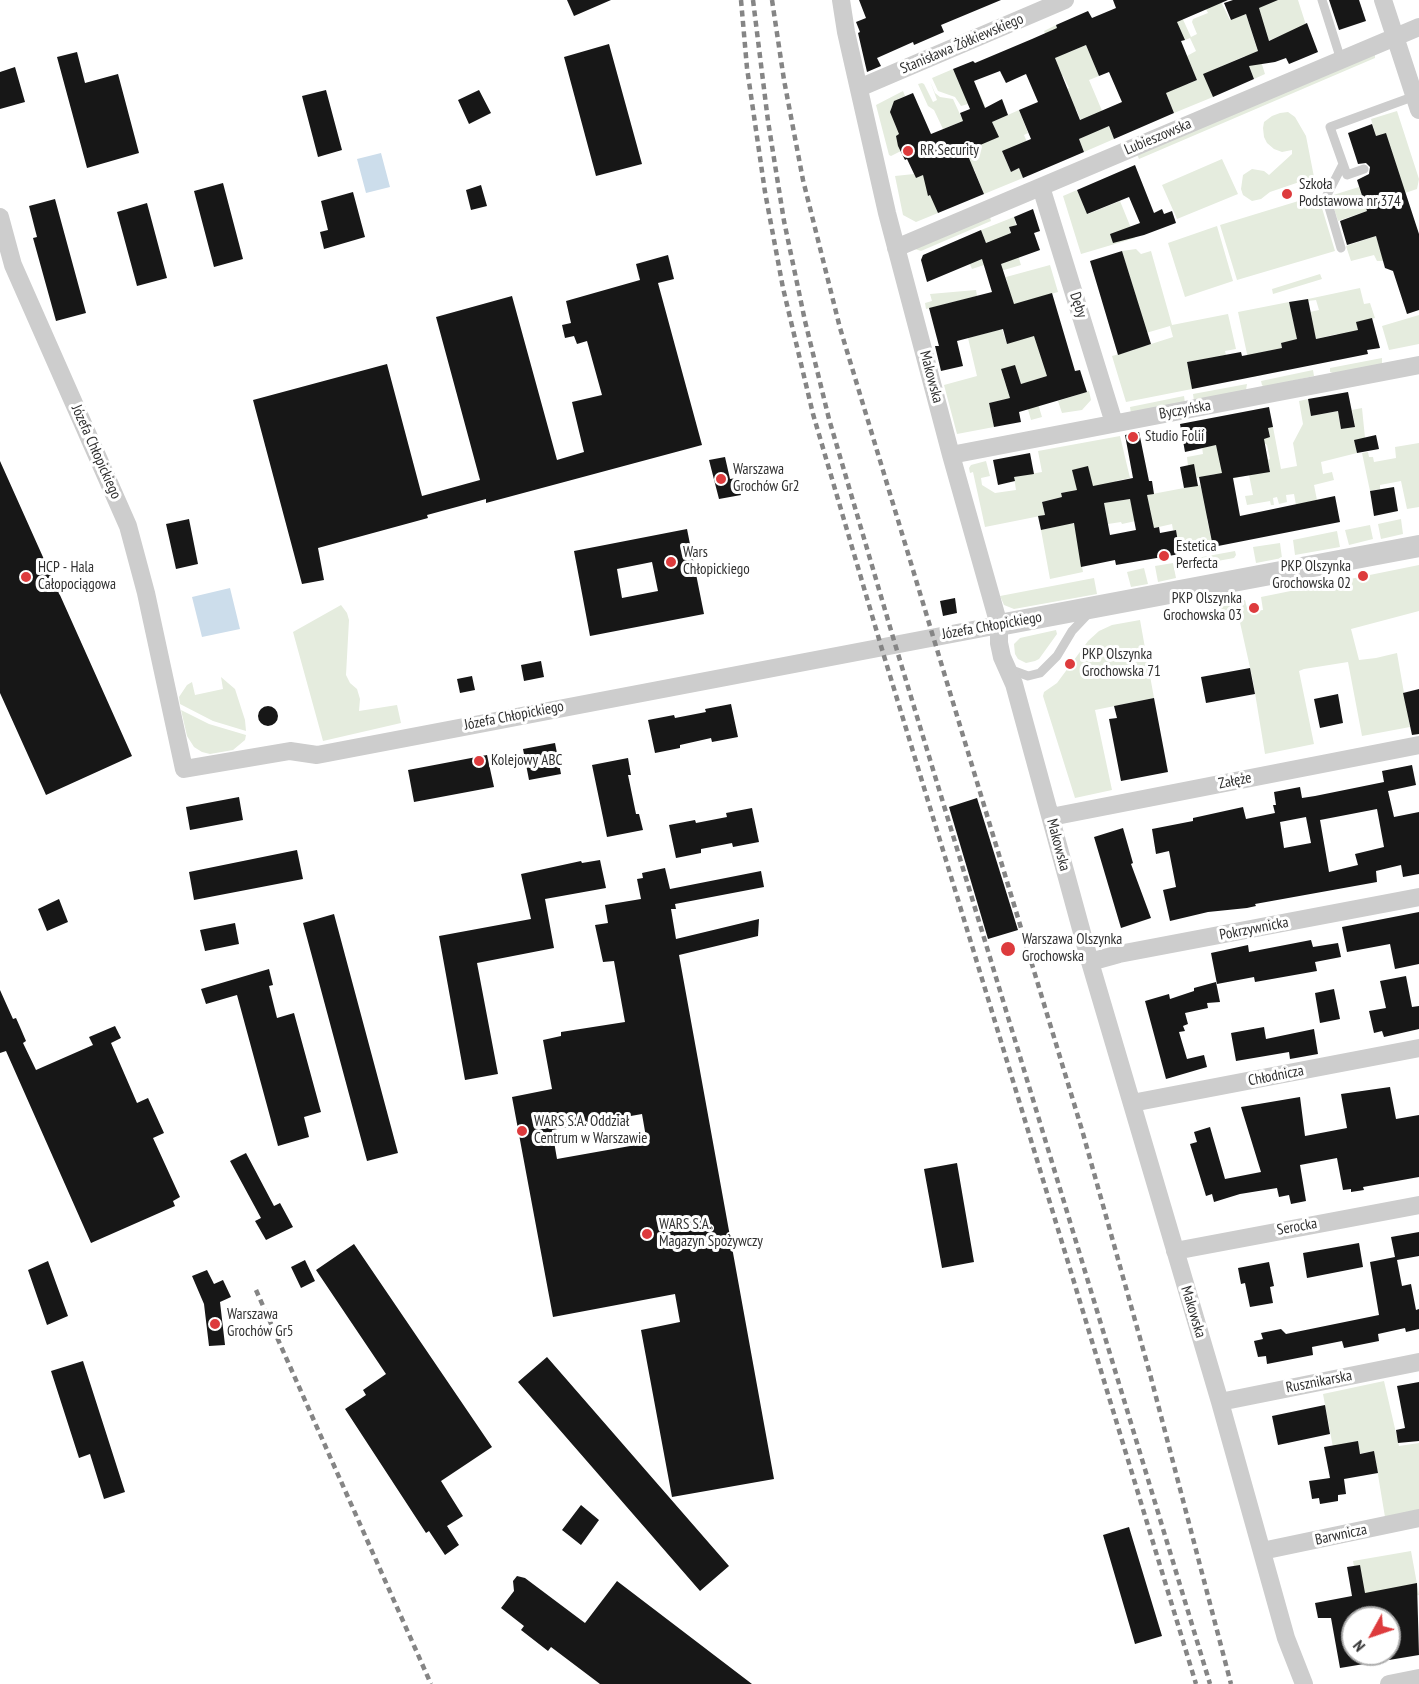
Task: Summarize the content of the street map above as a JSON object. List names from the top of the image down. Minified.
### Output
{"streets":{"street":["Stanisława Żółkiewskiego","Lubieszowska","Dęby","Makowska","Byczyńska","Józefa Chłopickiego","Załęże","Pokrzywnicka","Chłodnicza","Serocka","Rusznikarska","Barwnicza"]},"crossings":[["Stanisława Żółkiewskiego","Makowska"],["Lubieszowska","Dęby"],["Lubieszowska","Makowska"],["Dęby","Byczyńska"],["Makowska","Byczyńska"],["Makowska","Józefa Chłopickiego"],["Makowska","Załęże"],["Makowska","Pokrzywnicka"],["Makowska","Chłodnicza"],["Makowska","Serocka"],["Makowska","Rusznikarska"],["Makowska","Barwnicza"]],"places":["RR Security","Szkoła Podstawowa nr 374","Studio Folii","Warszawa Grochów Gr2","Estetica Perfecta","Wars Chłopickiego","PKP Olszynka Grochowska 02","HCP - Hala Całopociągowa","PKP Olszynka Grochowska 03","PKP Olszynka Grochowska 71","Kolejowy ABC","Warszawa Olszynka Grochowska","WARS S.A. Oddział Centrum w Warszawie","WARS S.A. Magazyn Spożywczy","Warszawa Grochów Gr5"],"north":"bottom left"}
